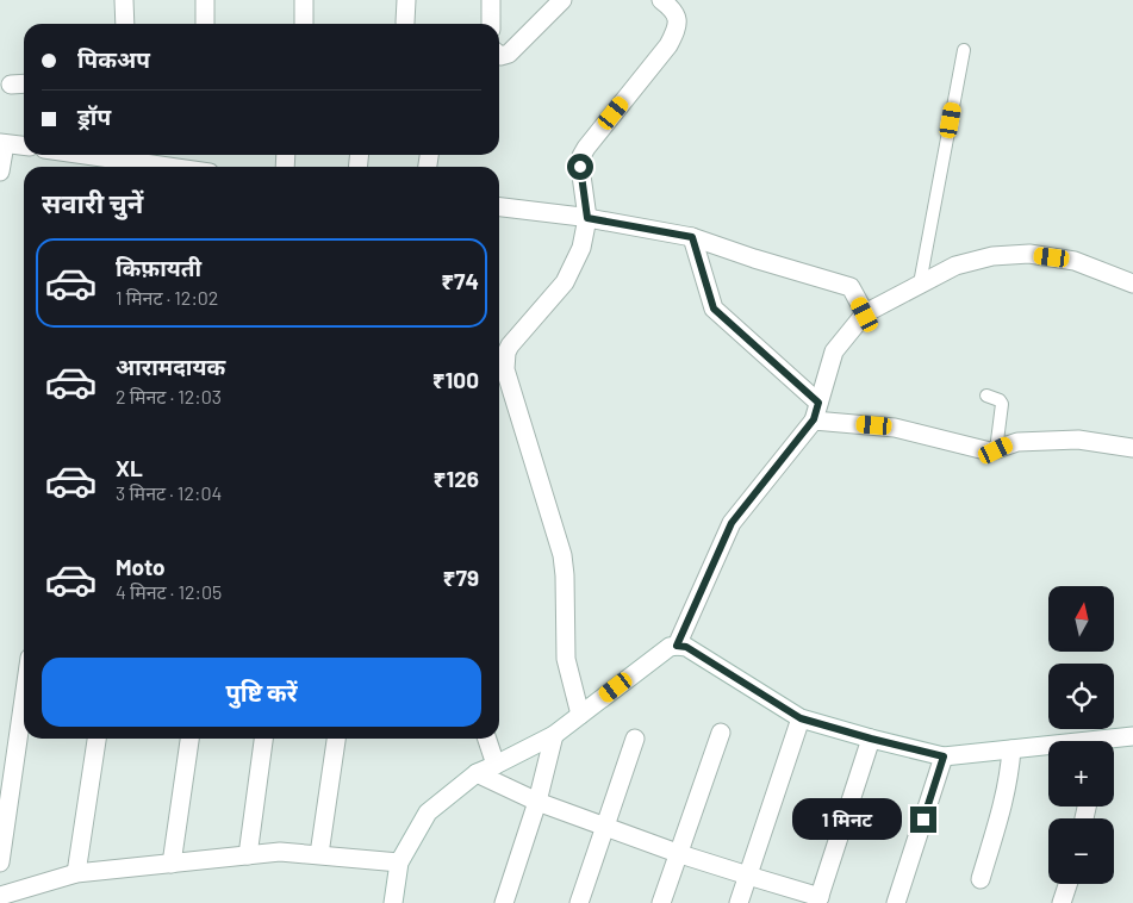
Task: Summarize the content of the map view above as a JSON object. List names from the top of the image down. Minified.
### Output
{"north":"top","page":{"banner":["पिकअप","ड्रॉप"],"heading":"सवारी चुनें","list":[{"name":"किफ़ायती","note":"1 मिनट · 12:02","value":"₹74"},{"name":"आरामदायक","note":"2 मिनट · 12:03","value":"₹100"},{"name":"XL","note":"3 मिनट · 12:04","value":"₹126"},{"name":"Moto","note":"4 मिनट · 12:05","value":"₹79"}],"map_buttons":["+","−"],"buttons":"पुष्टि करें","bubble":"1 मिनट"}}
